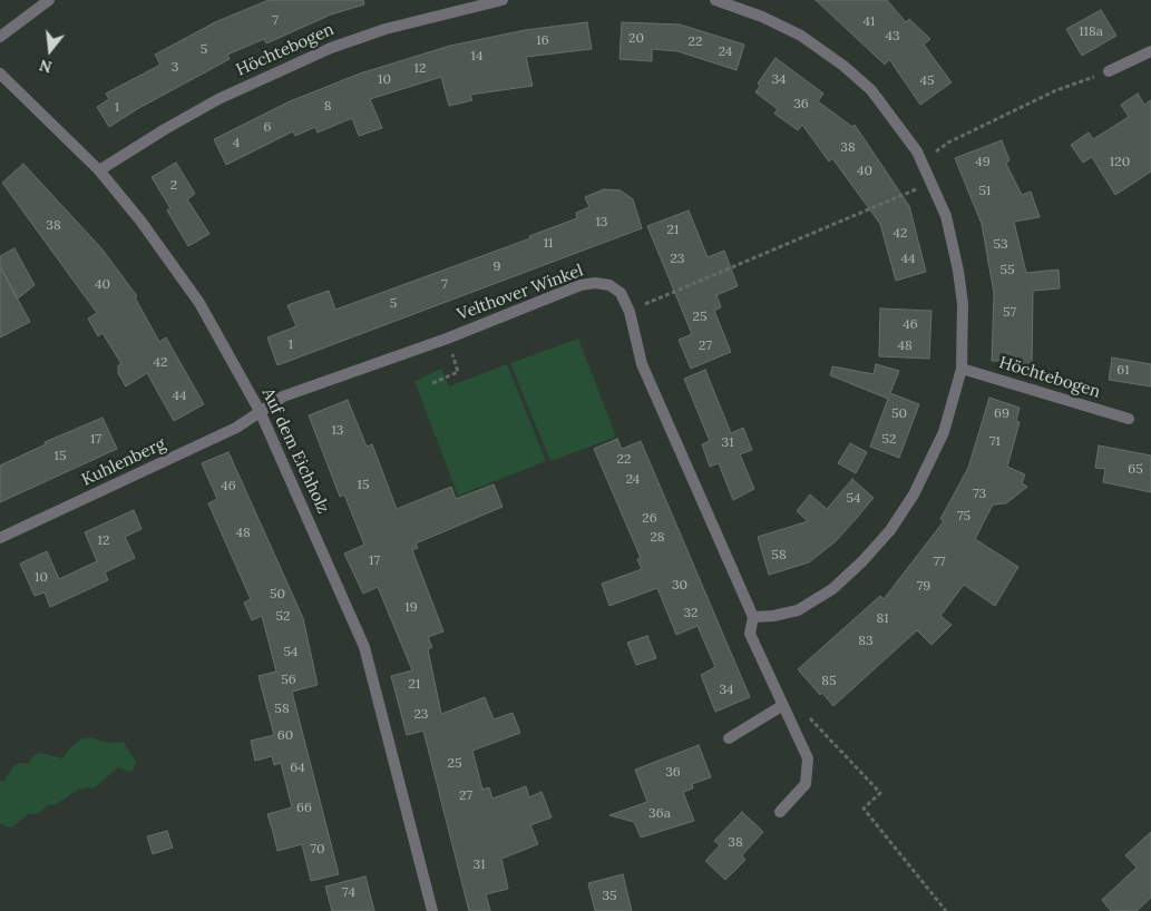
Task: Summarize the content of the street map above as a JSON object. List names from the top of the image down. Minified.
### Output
{"streets":{"street":["Höchtebogen","Velthover Winkel","Auf dem Eichholz","Kuhlenberg"]},"crossings":[["Höchtebogen","Auf dem Eichholz"],["Velthover Winkel","Auf dem Eichholz"],["Velthover Winkel","Kuhlenberg"],["Auf dem Eichholz","Kuhlenberg"]],"house_numbers":["7","41","118a","43","20","16","22","5","24","14","3","12","10","34","45","36","8","1","6","4","38","49","120","40","2","51","13","38","21","42","11","53","23","44","9","55","40","7","5","57","25","46","1","27","48","42","61","44","50","69","13","17","52","71","31","15","22","65","24","15","46","73","54","75","26","48","28","12","58","17","77","10","30","79","50","19","32","52","81","83","54","56","85","21","34","58","23","60","25","64","36","27","66","36a","38","70","31","74","35"],"north":"bottom"}
